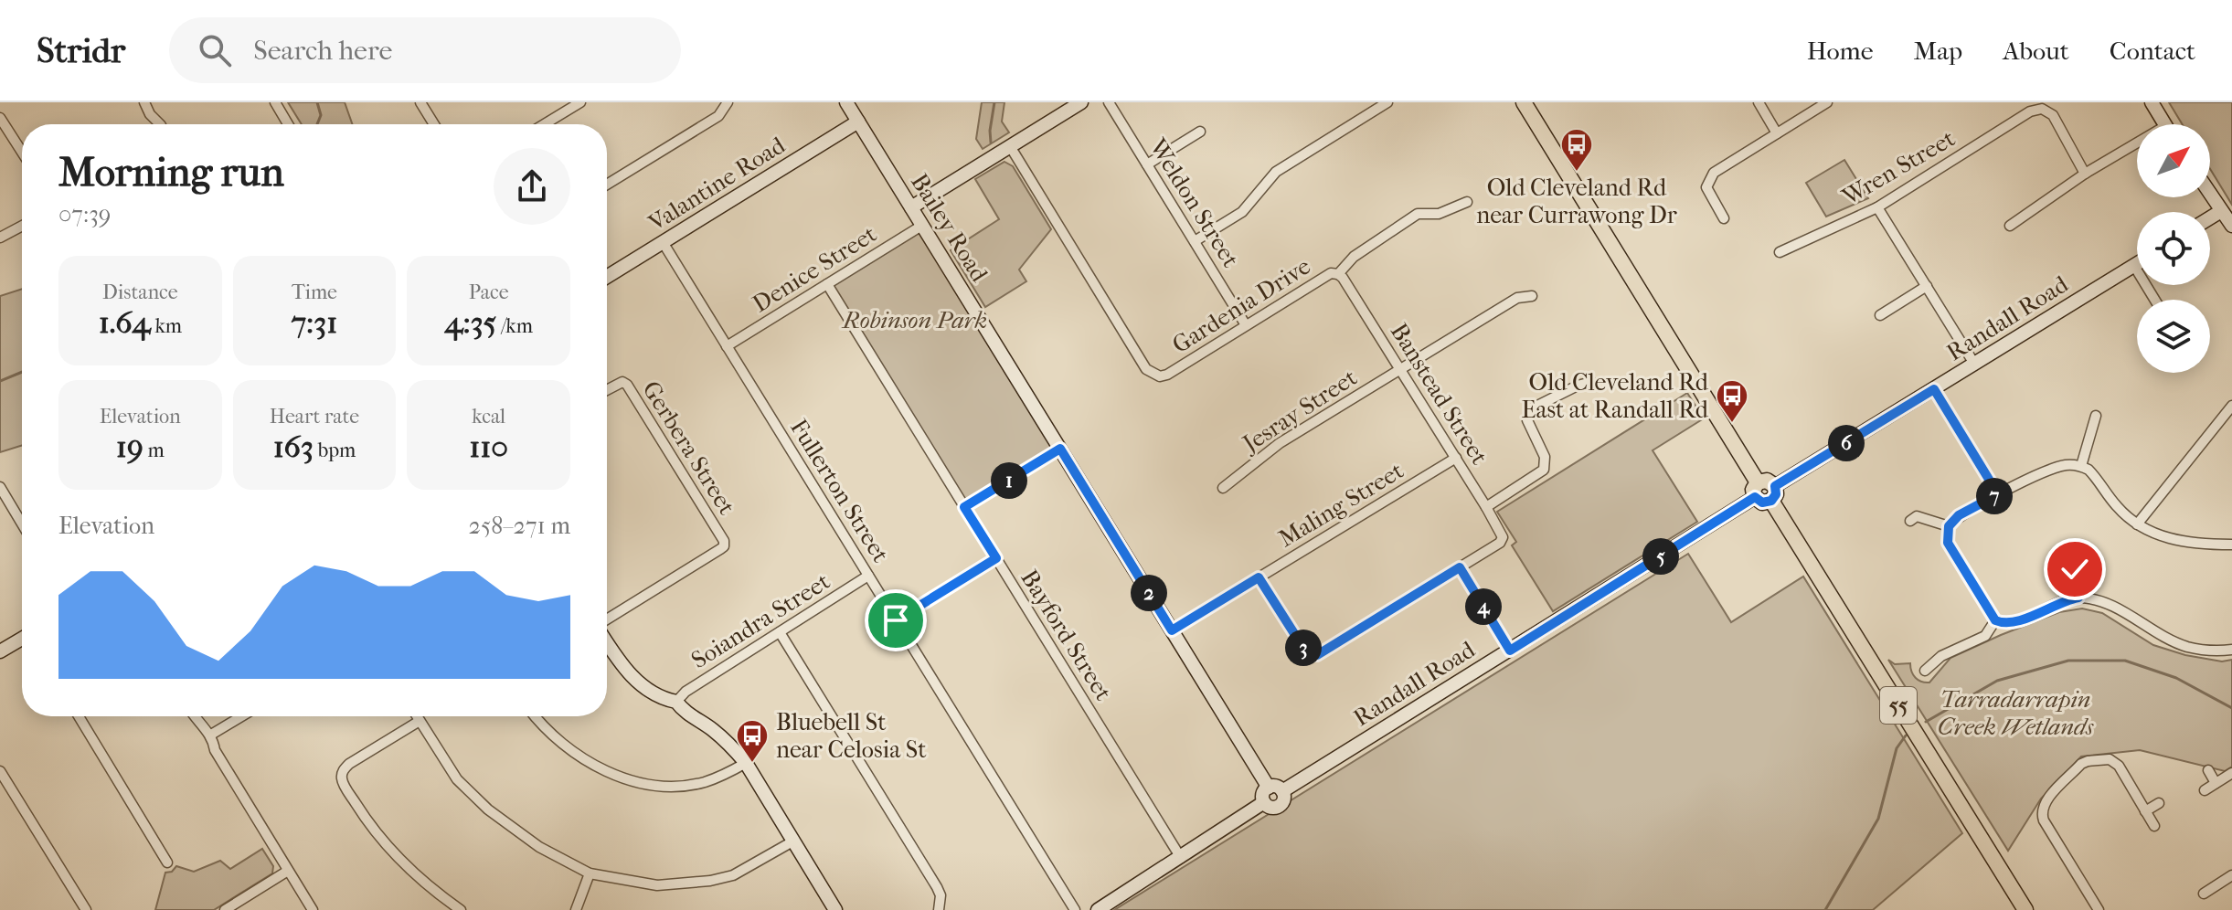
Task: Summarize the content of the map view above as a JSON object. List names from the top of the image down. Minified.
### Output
{"streets":{"main road":["55"],"street":["Wren Street","Valantine Road","Weldon Street","Bailey Road","Denice Street","Gardenia Drive","Randall Road","Banstead Street","Jesray Street","Gerbera Street","Fullerton Street","Maling Street","Soiandra Street","Bayford Street"]},"crossings":[["Valantine Road","Bailey Road"],["Valantine Road","Fullerton Street"],["Weldon Street","Gardenia Drive"],["Bailey Road","Denice Street"],["Bailey Road","Randall Road"],["Bailey Road","Maling Street"],["Denice Street","Fullerton Street"],["Denice Street","Bayford Street"],["Gardenia Drive","Banstead Street"],["Randall Road","Bayford Street"],["Randall Road","55"],["Banstead Street","Jesray Street"],["Banstead Street","Maling Street"],["Fullerton Street","Soiandra Street"]],"parks":["Robinson Park","Tarradarrapin Creek Wetlands"],"places":{"bus stop":["Old Cleveland Rd near Currawong Dr","Old Cleveland Rd East at Randall Rd","Bluebell St near Celosia St"]},"north":"top right","page":{"header":"Stridr","search":"Search here","nav":["Home","Map","About","Contact"],"heading":["Morning run","07:39"],"stats":[["Distance","1.64 km"],["Time","7:31"],["Pace","4:35 /km"],["Elevation","19 m"],["Heart rate","163 bpm"],["kcal","110"]],"pins":["6","1","7","5","2","4","3"],"chart":["Elevation","258–271 m"]}}
